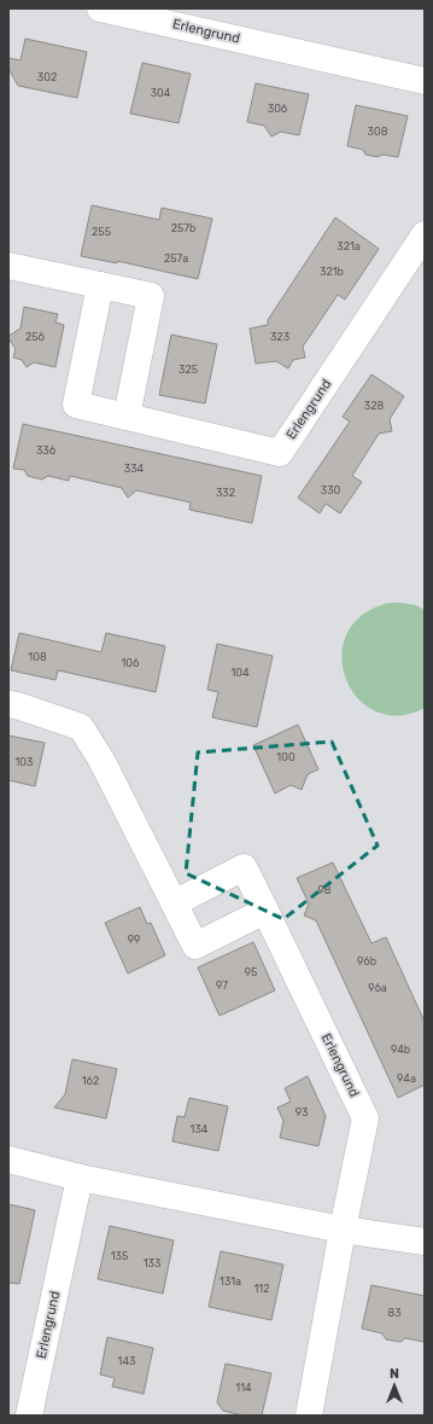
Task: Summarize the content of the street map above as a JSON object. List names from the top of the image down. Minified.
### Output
{"streets":{"street":["Erlengrund"]},"house_numbers":["302","304","306","308","257b","255","321a","257a","321b","256","323","325","328","336","334","330","332","108","106","104","100","103","98","99","96b","95","97","96a","94b","94a","162","93","134","135","133","131a","112","83","143","114"],"north":"top"}
